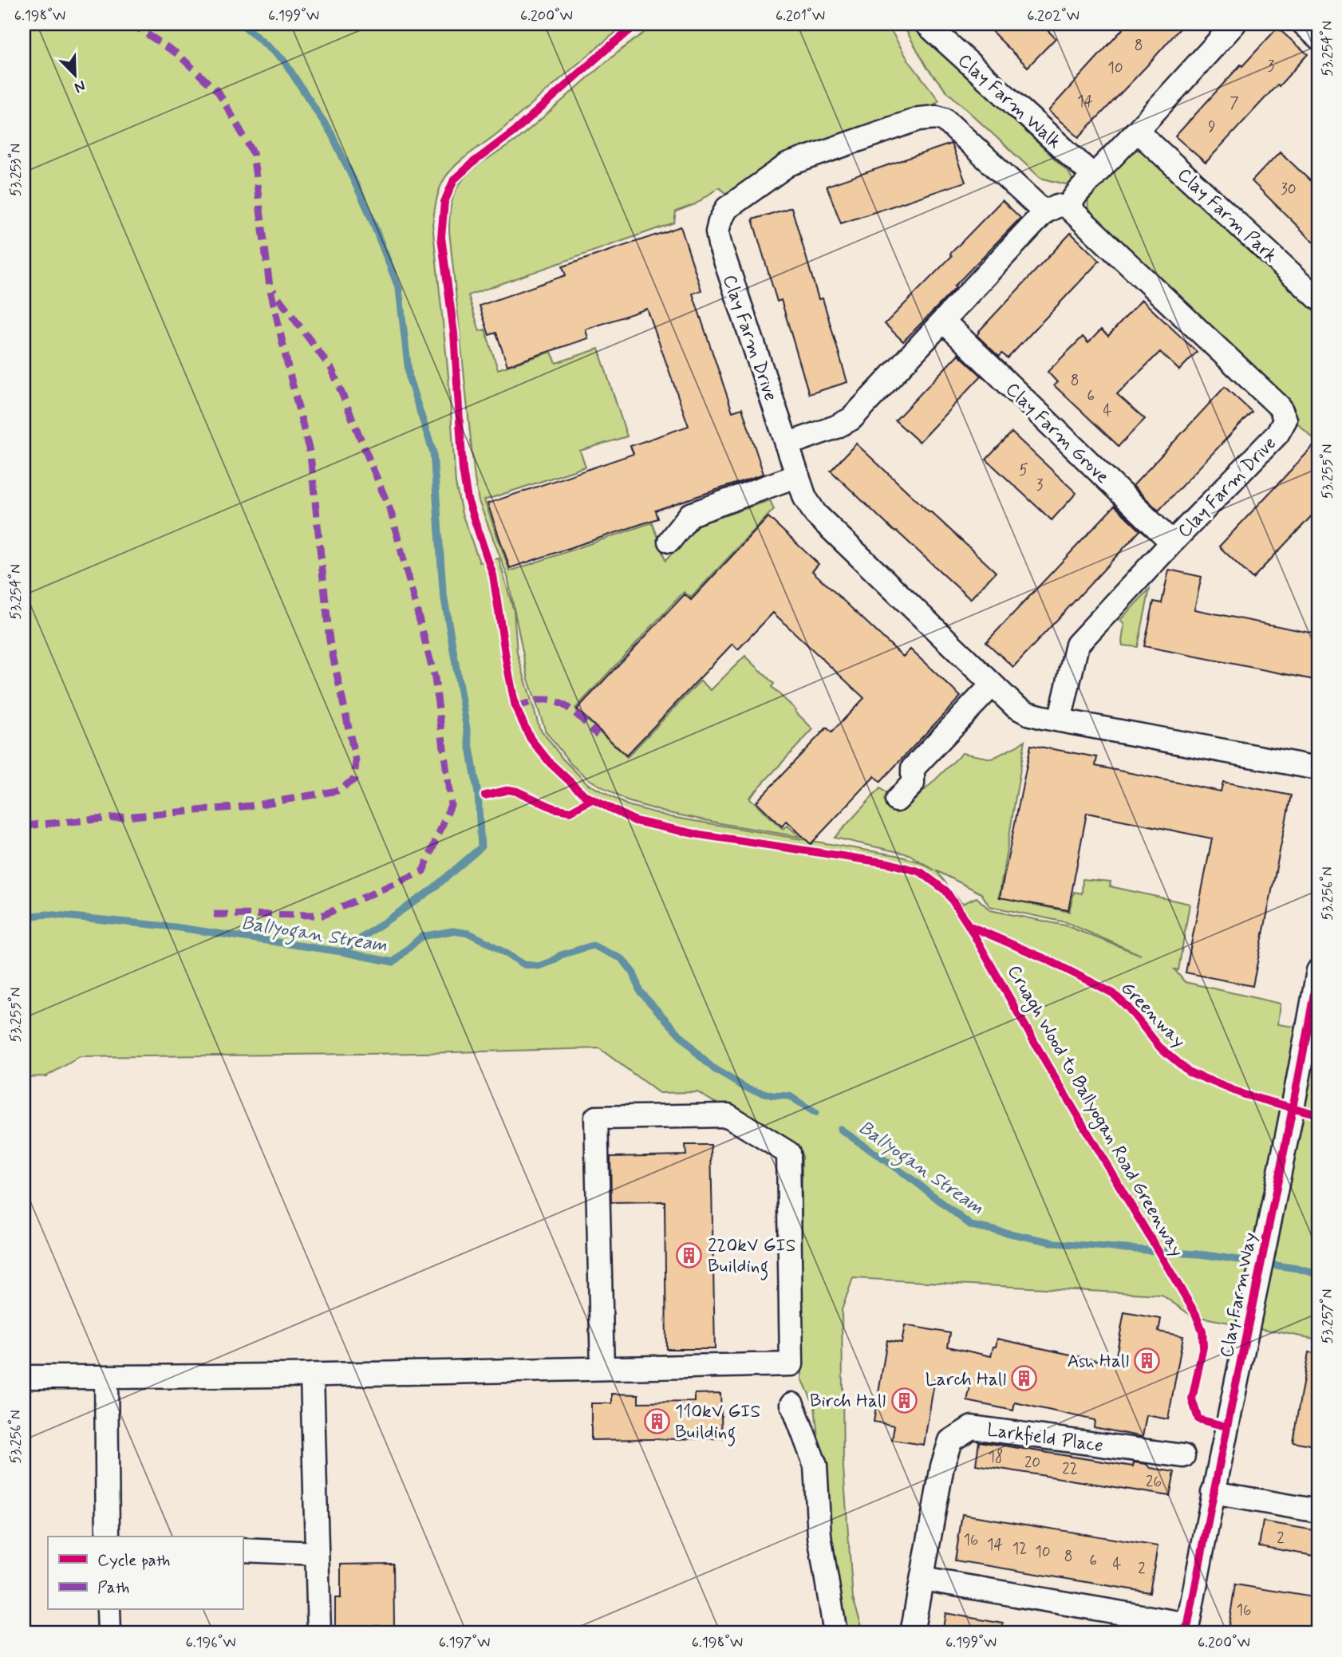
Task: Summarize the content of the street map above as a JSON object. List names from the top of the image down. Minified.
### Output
{"streets":{"street":["Clay Farm Walk","Clay Farm Park","Clay Farm Drive","Clay Farm Grove","Clay Farm Way","Larkfield Place"],"cycle path":["Greenway","Cruagh Wood to Ballyogan Road Greenway"]},"crossings":[["Clay Farm Drive","Clay Farm Grove"]],"water":["Ballyogan Stream"],"places":{"building":["220kV GIS Building","Ash Hall","Larch Hall","Birch Hall","110kV GIS Building"]},"house_numbers":["8","3","10","14","7","9","30","8","6","4","5","3","18","20","22","26","2","16","14","12","10","8","6","4","2","16"],"legend":["Cycle path","Path"],"north":"bottom right","coordinates":["6.198°W","6.199°W","6.200°W","6.201°W","6.202°W","53.254°N","53.253°N","53.255°N","53.256°N","53.257°N","6.196°W","6.197°W"]}
